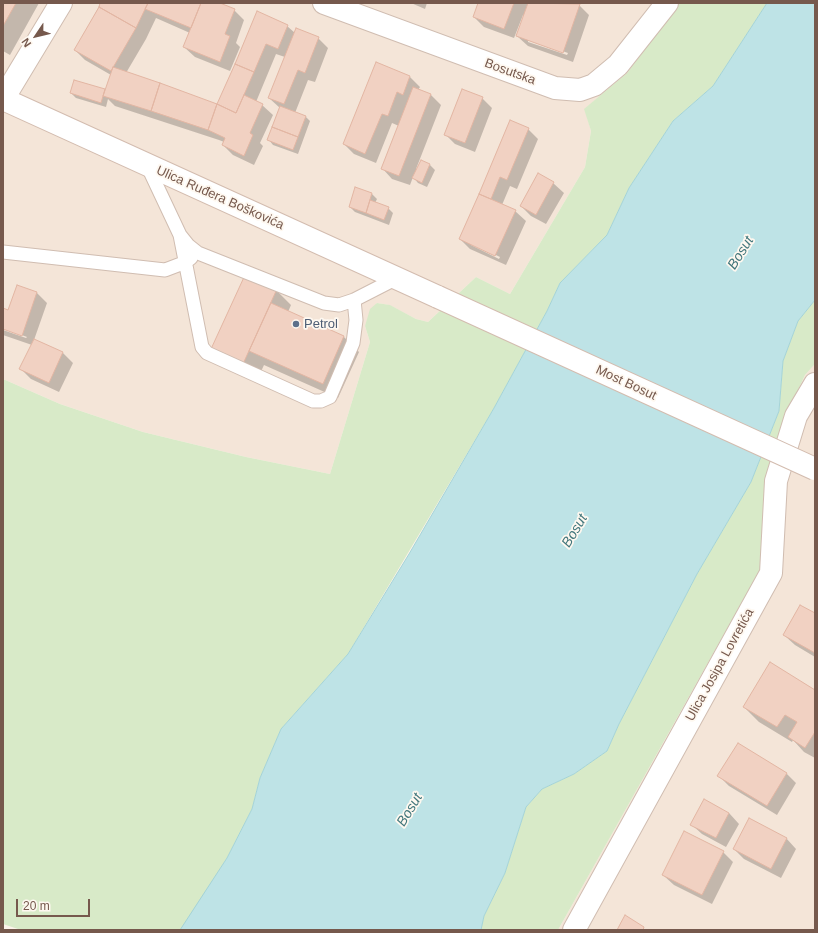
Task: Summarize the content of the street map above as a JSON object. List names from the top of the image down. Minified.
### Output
{"streets":{"street":["Bosutska","Ulica Ruđera Boškovića","Most Bosut","Ulica Josipa Lovretića"]},"crossings":[["Ulica Ruđera Boškovića","Most Bosut"]],"water":["Bosut"],"places":["Petrol"],"scale_bar":"20 m","north":"bottom left"}
